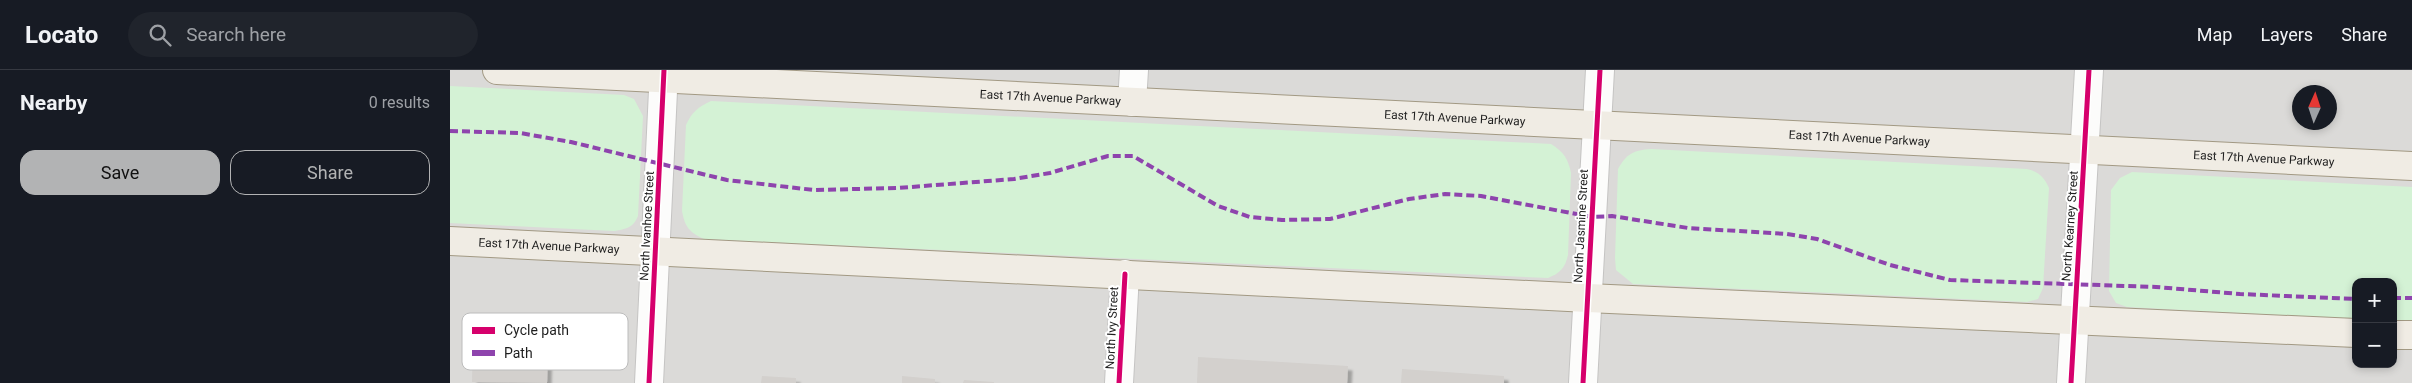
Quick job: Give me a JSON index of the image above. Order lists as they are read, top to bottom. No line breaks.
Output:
{"streets":{"main road":["East 17th Avenue Parkway"],"street":["North Ivanhoe Street","North Jasmine Street","North Kearney Street","North Ivy Street"]},"crossings":[["East 17th Avenue Parkway","North Ivanhoe Street"],["East 17th Avenue Parkway","North Jasmine Street"],["East 17th Avenue Parkway","North Kearney Street"],["East 17th Avenue Parkway","North Ivy Street"]],"legend":["Cycle path","Path"],"north":"top","page":{"header":"Locato","search":"Search here","nav":["Map","Layers","Share"],"heading":["Nearby","0 results"],"buttons":["Save","Share"],"map_buttons":["+","−"]}}
